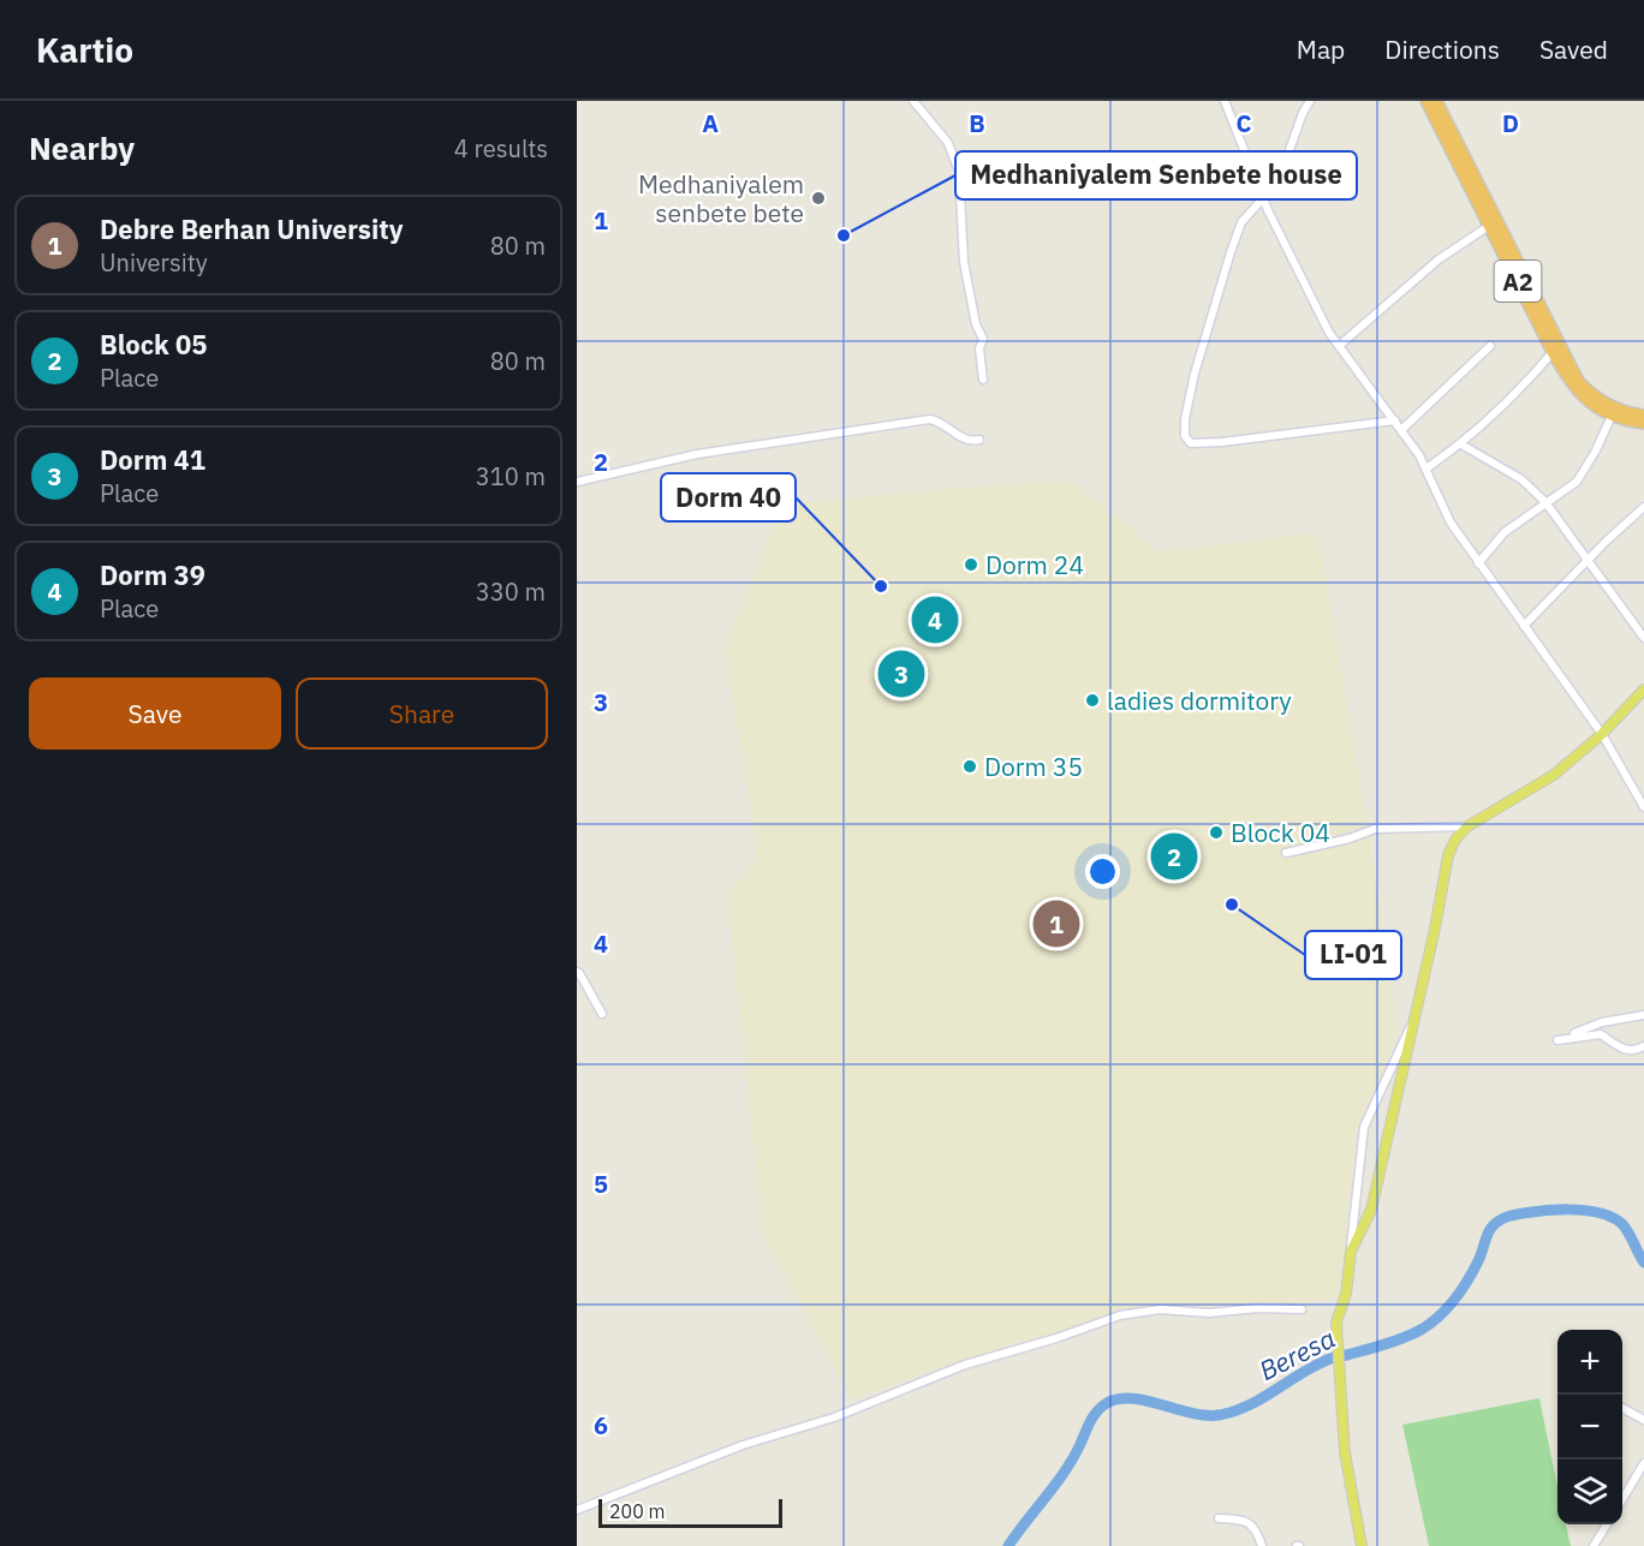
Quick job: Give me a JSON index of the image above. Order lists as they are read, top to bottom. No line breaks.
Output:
{"streets":{"highway":["A2"]},"water":["Beresa"],"places":["Medhaniyalem senbete bete","Medhaniyalem Senbete house","Dorm 24","Dorm 40","ladies dormitory","Dorm 35","Block 04","LI-01"],"scale_bar":"200 m","page":{"header":"Kartio","nav":["Map","Directions","Saved"],"heading":["Nearby","4 results"],"list":[{"mark":"1","name":"Debre Berhan University","note":"University","value":"80 m"},{"mark":"2","name":"Block 05","note":"Place","value":"80 m"},{"mark":"3","name":"Dorm 41","note":"Place","value":"310 m"},{"mark":"4","name":"Dorm 39","note":"Place","value":"330 m"}],"pins":["4","3","2","1"],"buttons":["Save","Share"],"map_buttons":["+","−"],"scale":"200 m"},"grid":{"columns":["A","B","C","D"],"rows":["1","2","3","4","5","6"]}}
